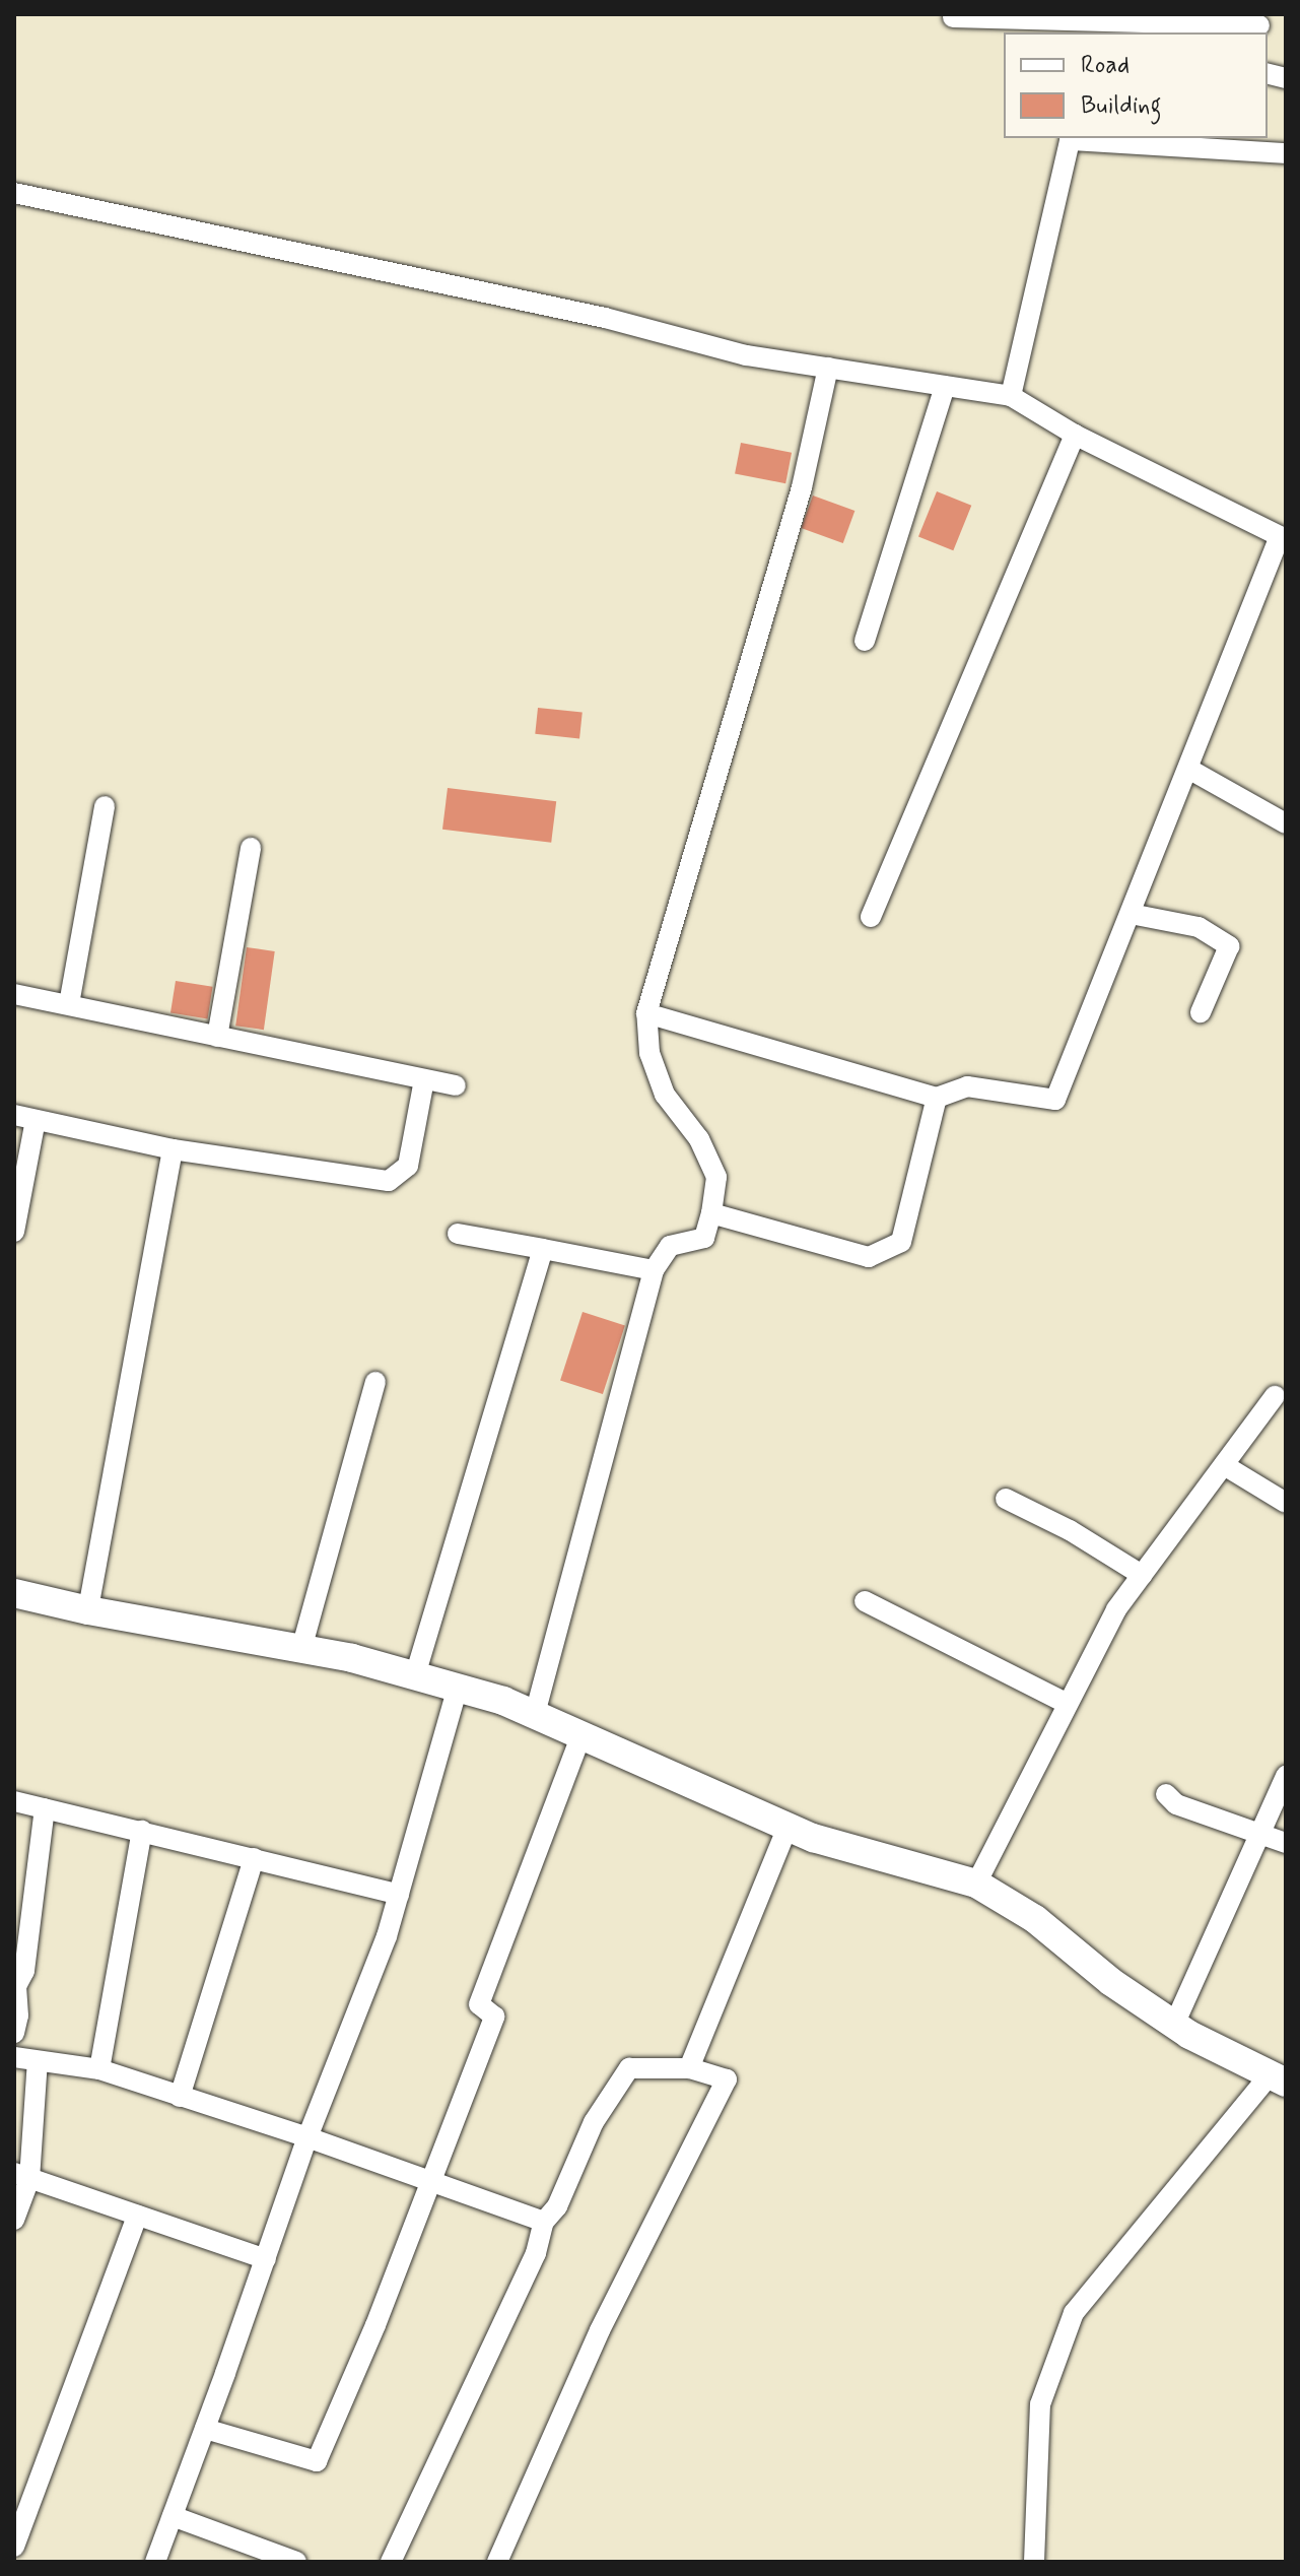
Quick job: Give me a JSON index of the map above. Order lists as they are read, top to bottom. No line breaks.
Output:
{"legend":["Road","Building"]}
